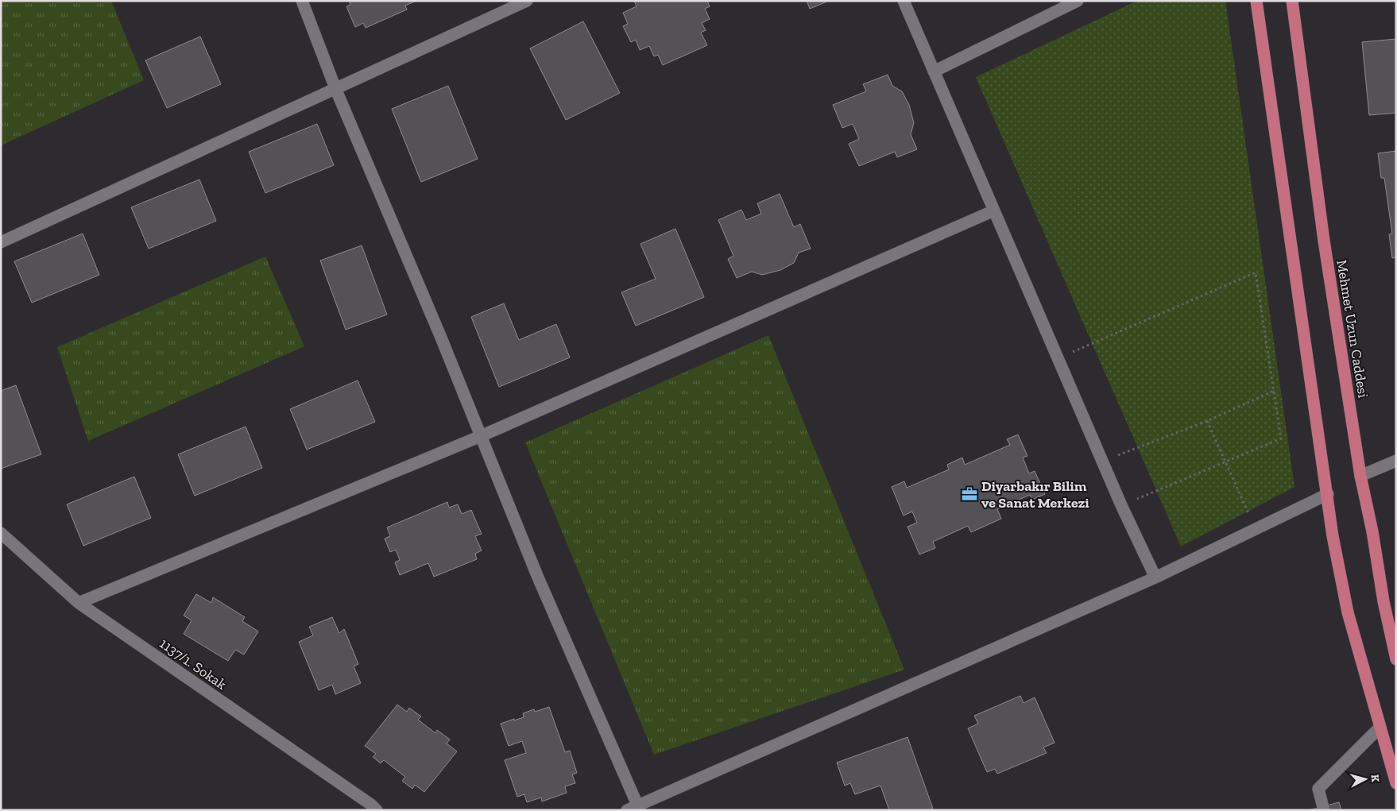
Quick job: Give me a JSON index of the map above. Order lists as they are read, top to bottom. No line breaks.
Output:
{"streets":{"main road":["Mehmet Uzun Caddesi"],"street":["1137/1. Sokak"]},"places":{"office":["Diyarbakır Bilim ve Sanat Merkezi"]},"north":"right"}
